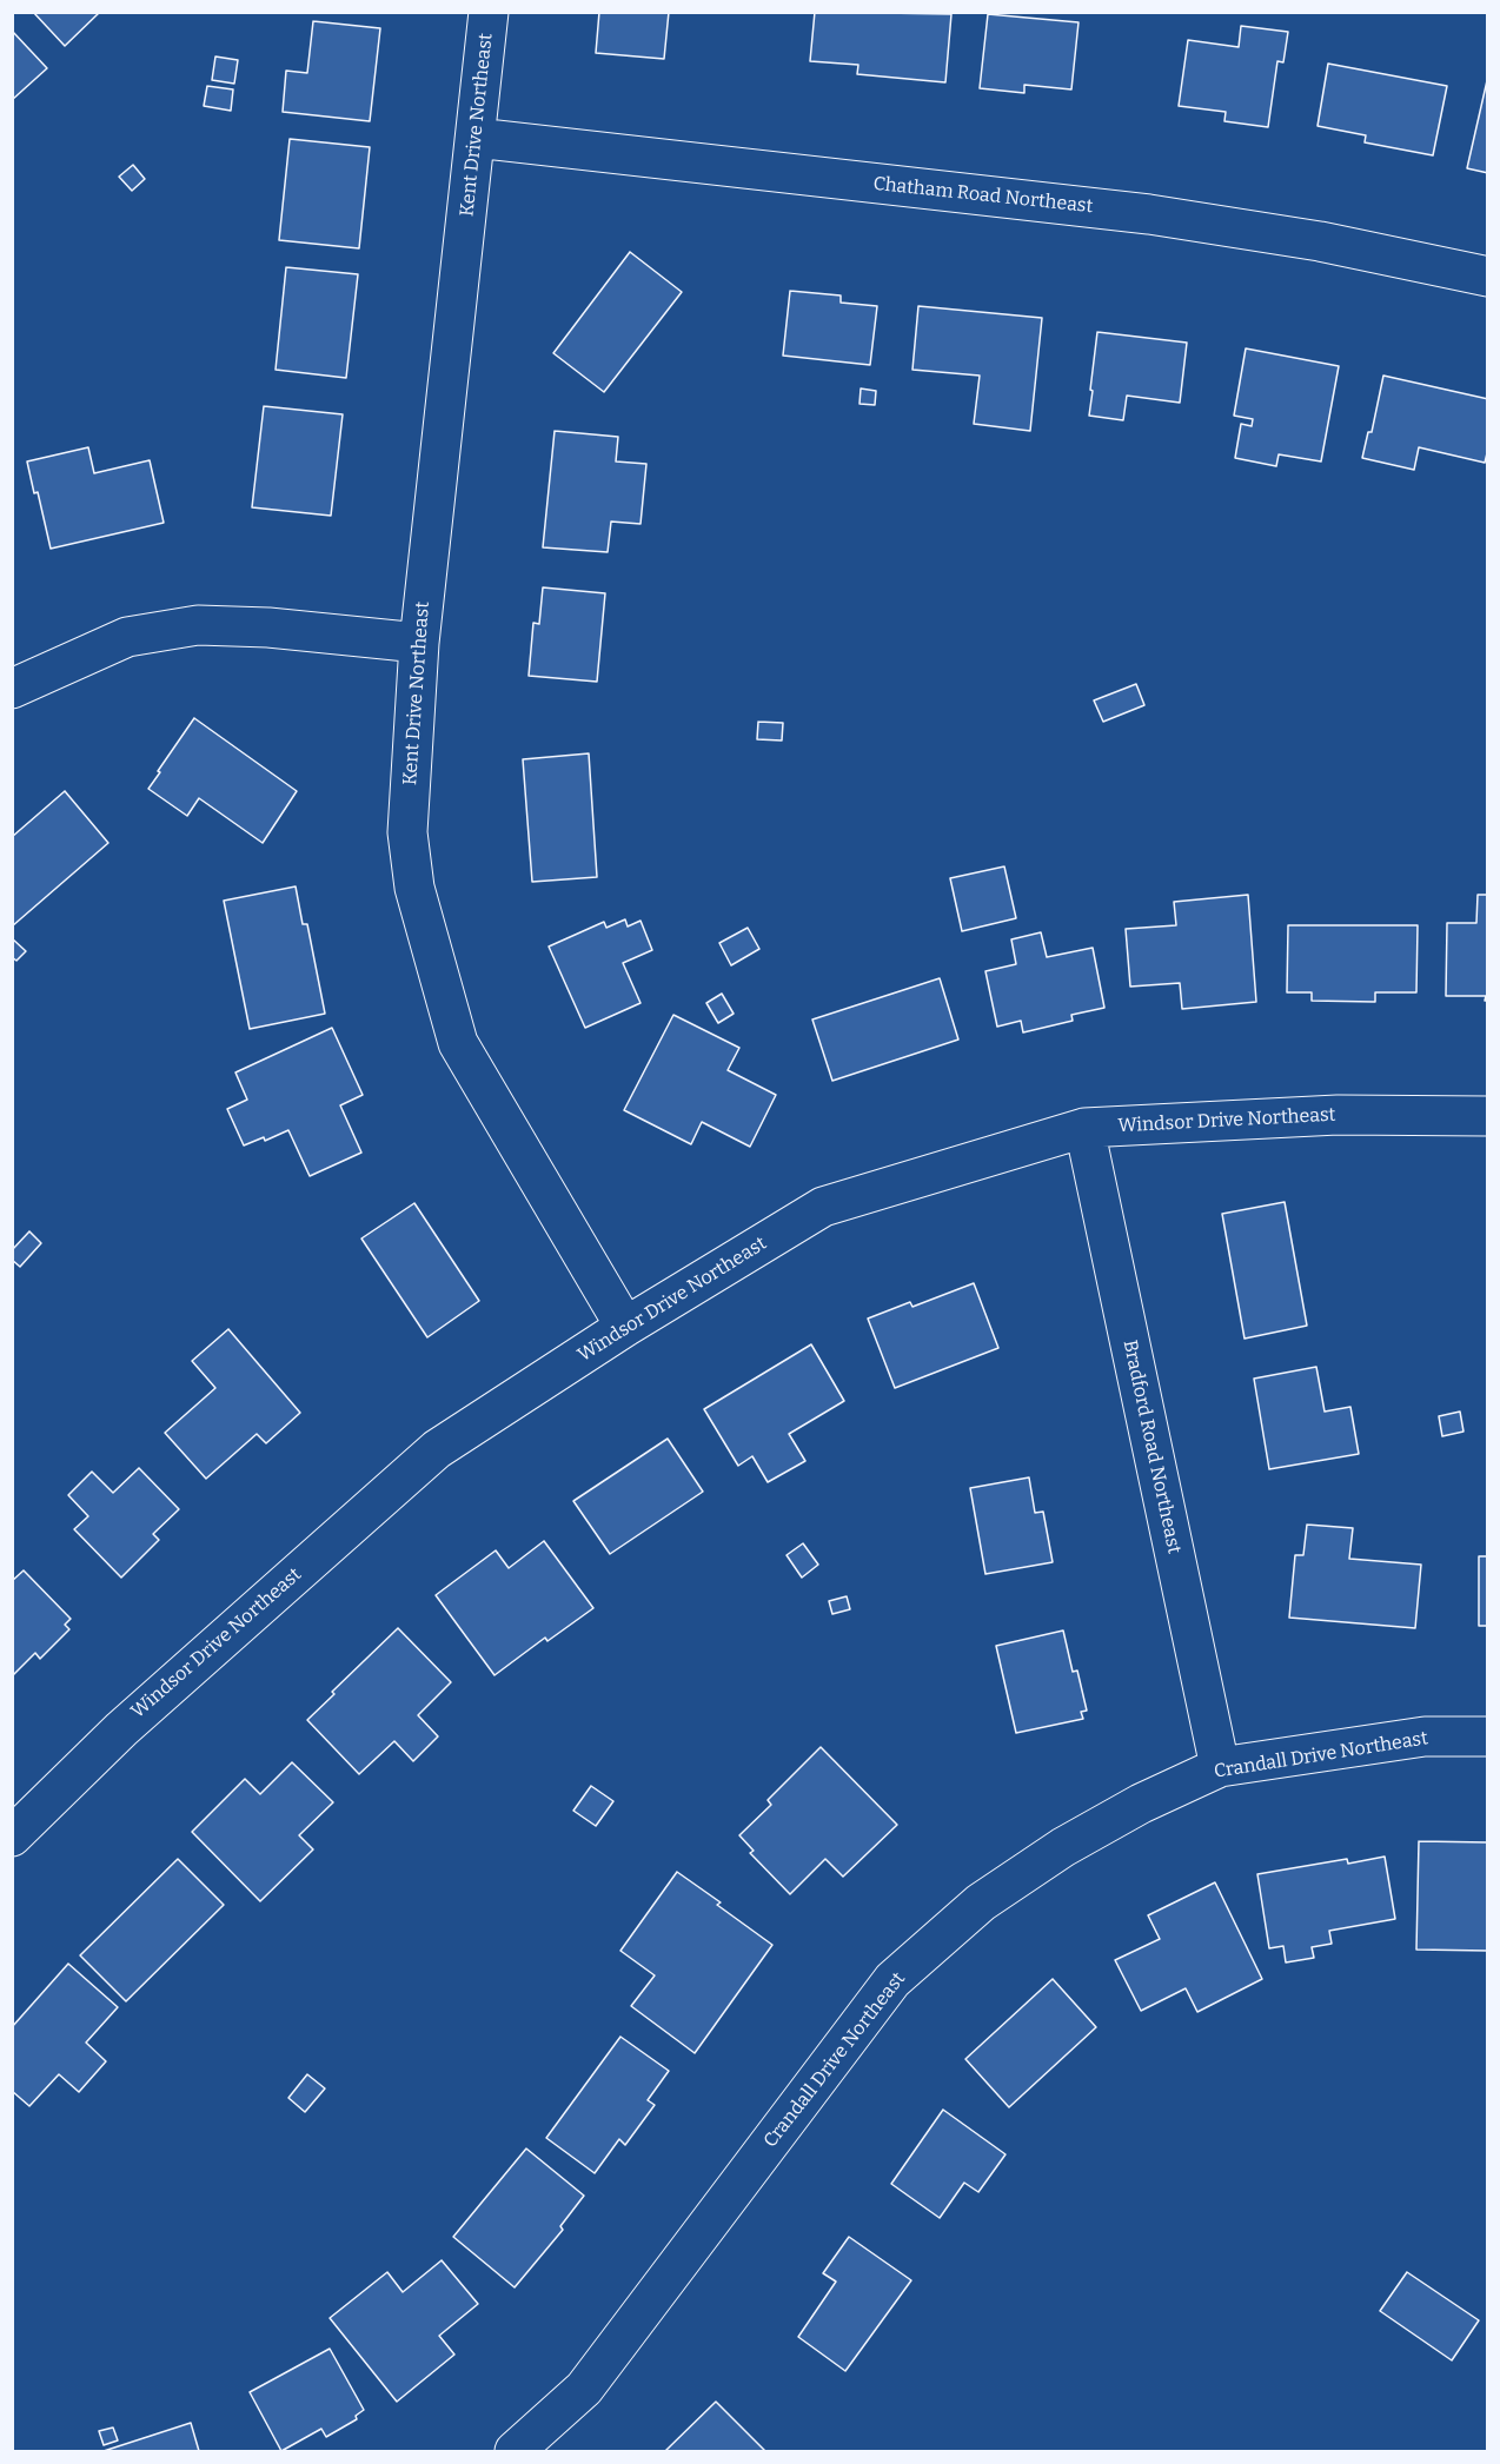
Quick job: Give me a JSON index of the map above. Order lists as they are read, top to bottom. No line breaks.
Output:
{"streets":{"street":["Kent Drive Northeast","Chatham Road Northeast","Windsor Drive Northeast","Bradford Road Northeast","Crandall Drive Northeast"]},"crossings":[["Kent Drive Northeast","Chatham Road Northeast"],["Kent Drive Northeast","Windsor Drive Northeast"],["Windsor Drive Northeast","Bradford Road Northeast"],["Bradford Road Northeast","Crandall Drive Northeast"]]}
